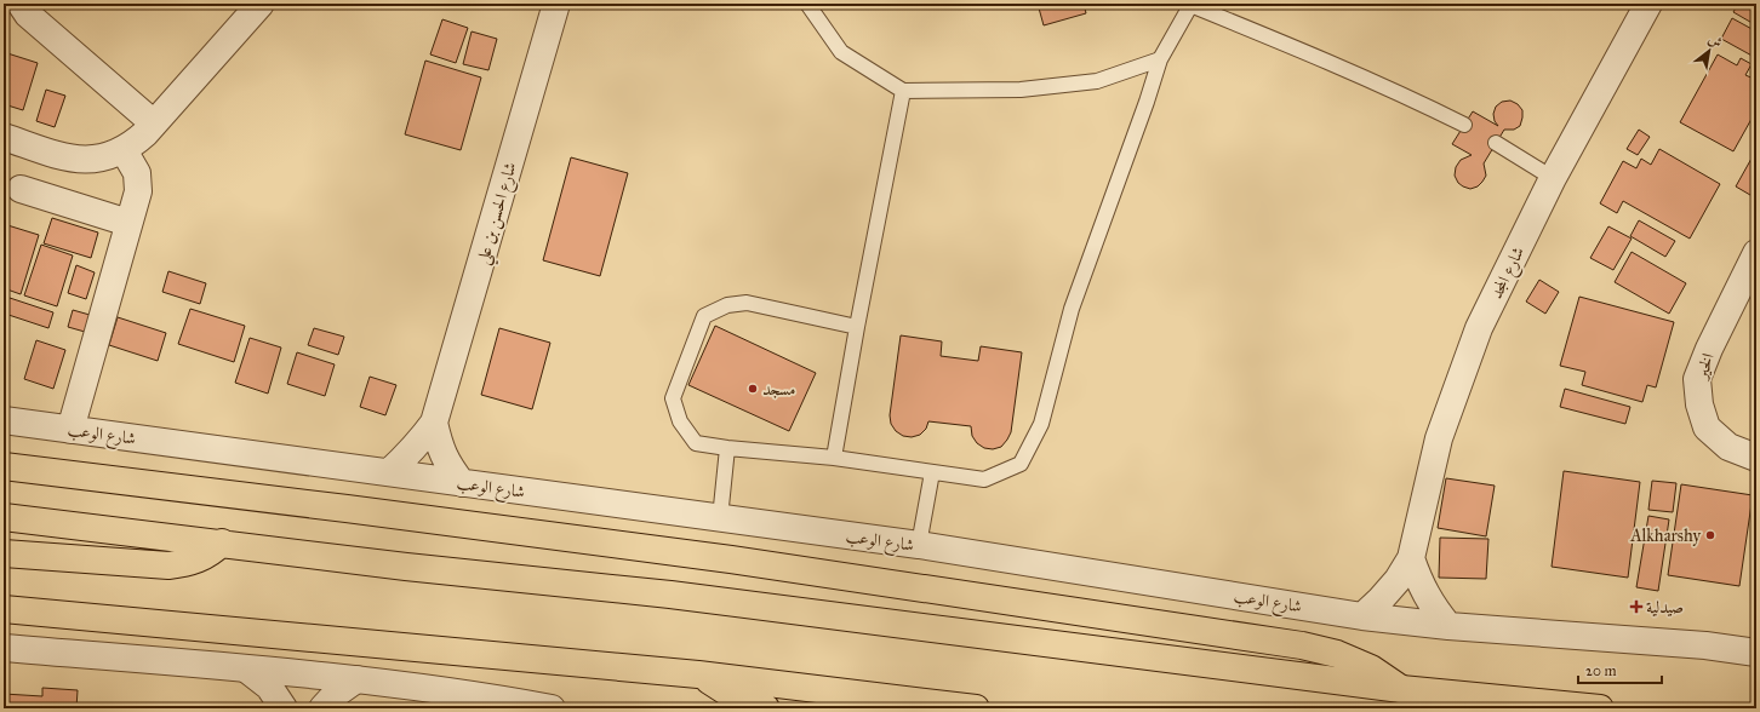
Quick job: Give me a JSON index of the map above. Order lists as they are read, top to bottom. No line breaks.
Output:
{"streets":{"street":["شارع الحسن بن علي","شارع المجد","الخير","شارع الوعب"]},"crossings":[["شارع الحسن بن علي","شارع الوعب"],["شارع المجد","شارع الوعب"]],"places":{"other":["مسجد","Alkharshy"],"health":["صيدلية"]},"scale_bar":"20 m","north":"top right"}
